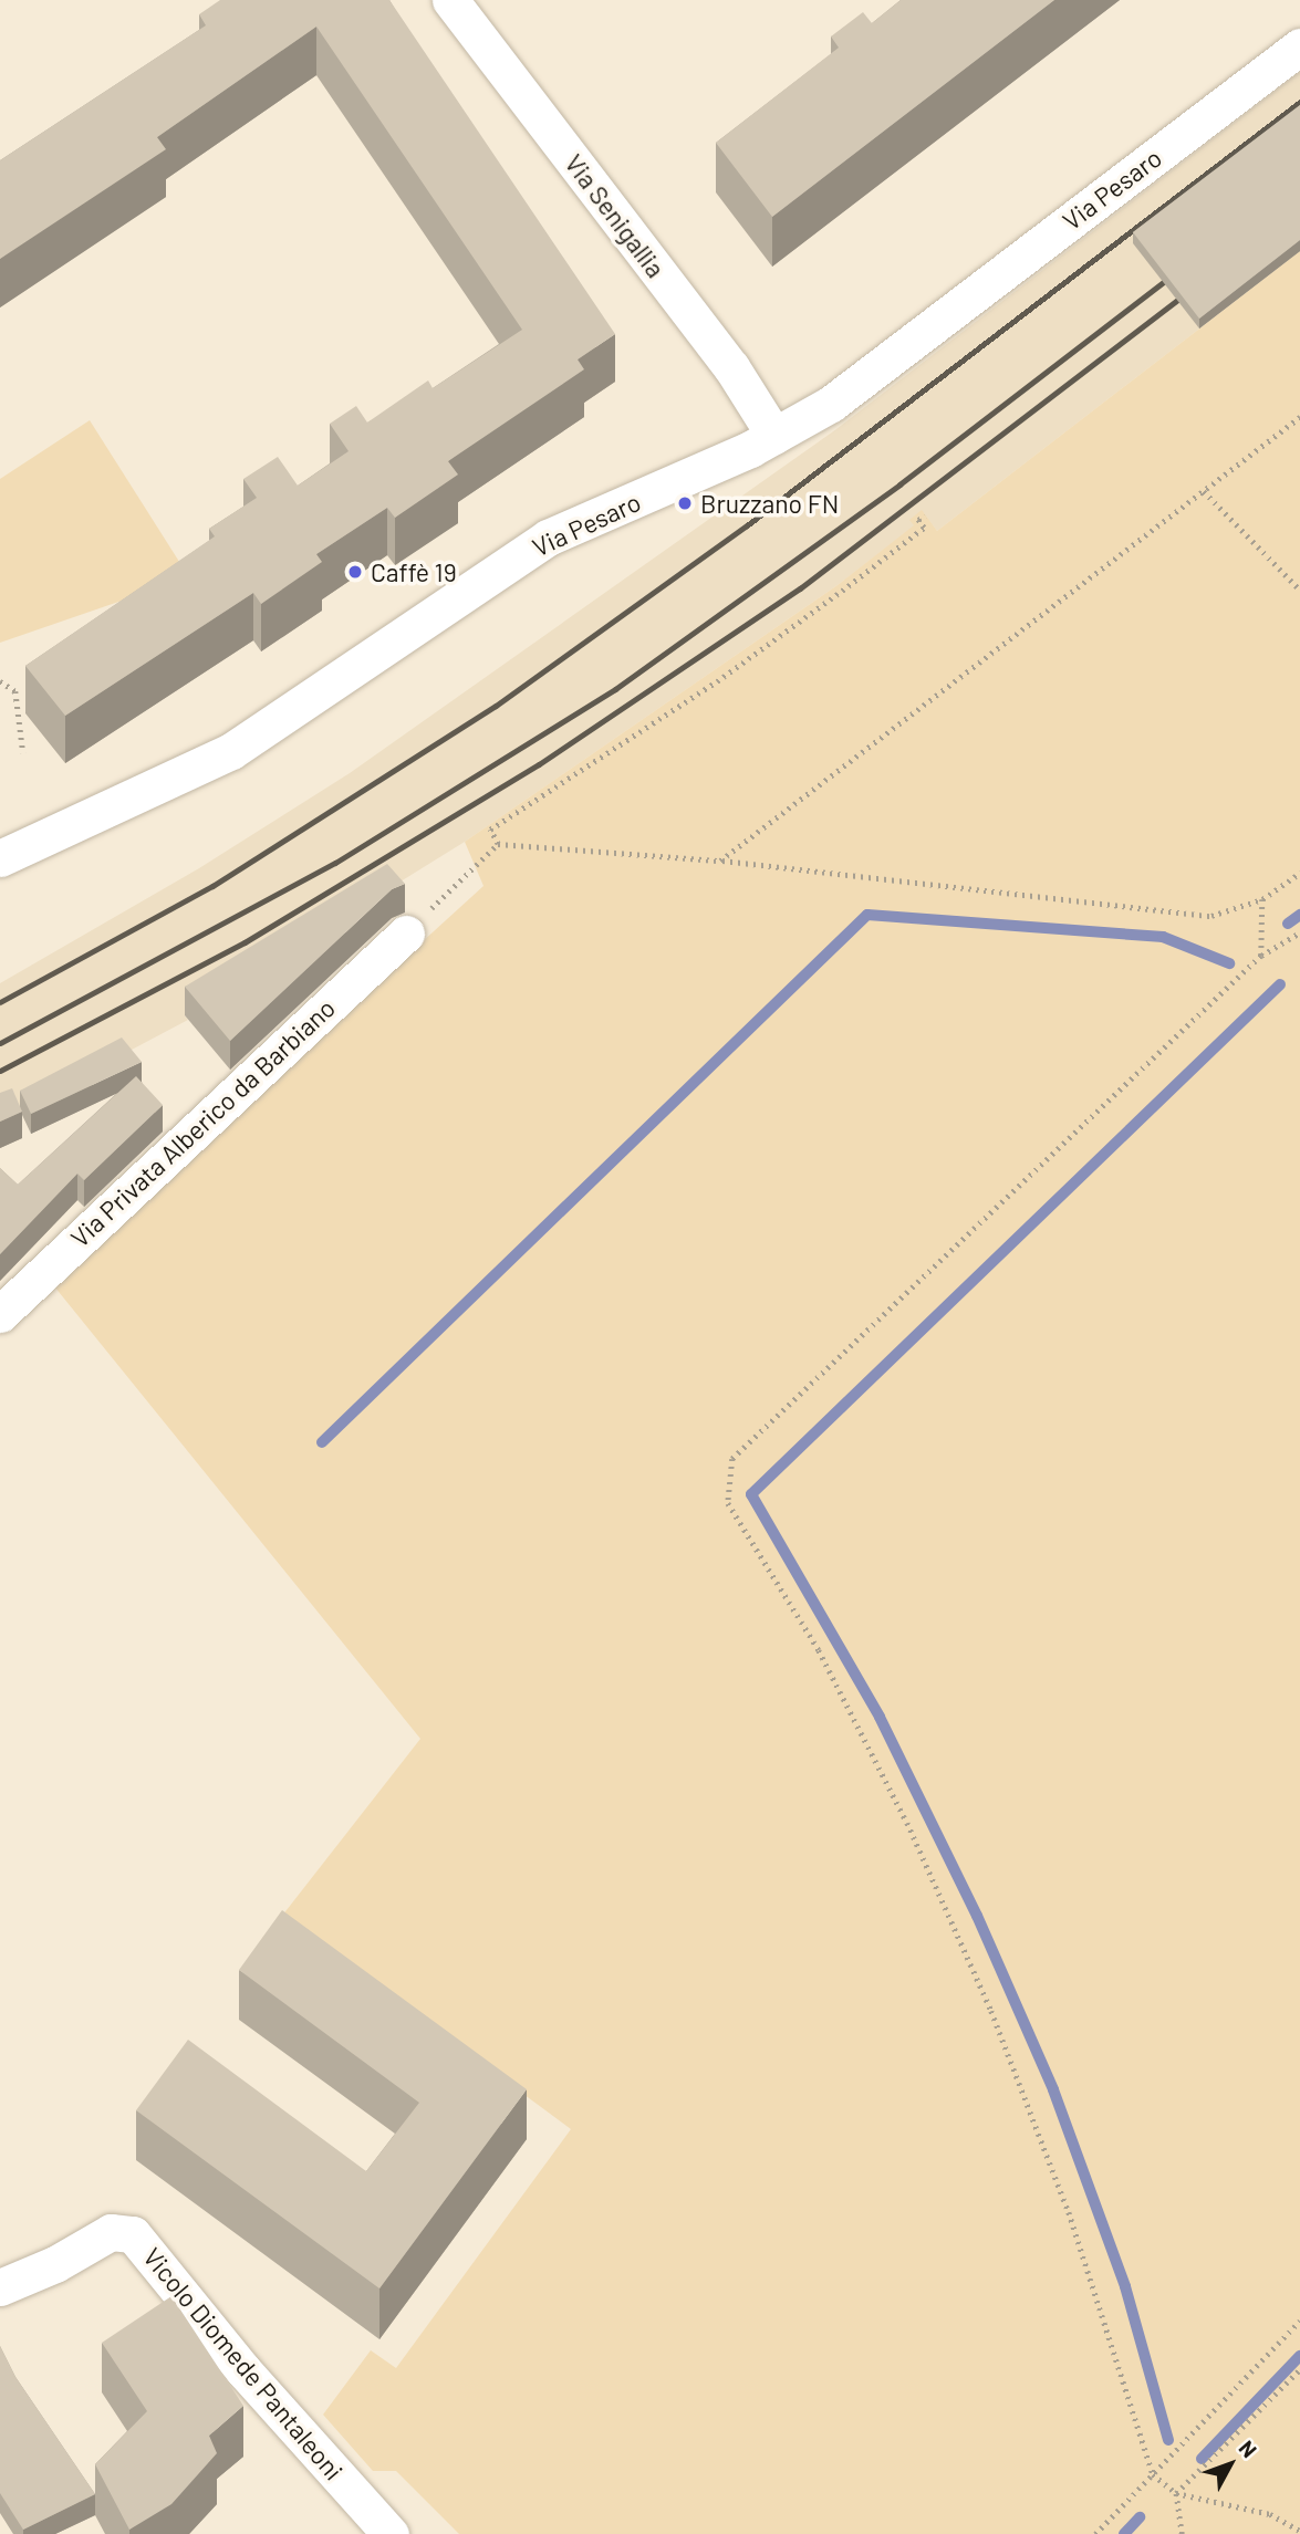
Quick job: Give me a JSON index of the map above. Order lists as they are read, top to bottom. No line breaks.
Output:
{"streets":{"street":["Via Pesaro","Via Senigallia","Via Privata Alberico da Barbiano","Vicolo Diomede Pantaleoni"]},"crossings":[["Via Pesaro","Via Senigallia"]],"places":["Bruzzano FN","Caffè 19"],"north":"top right"}
